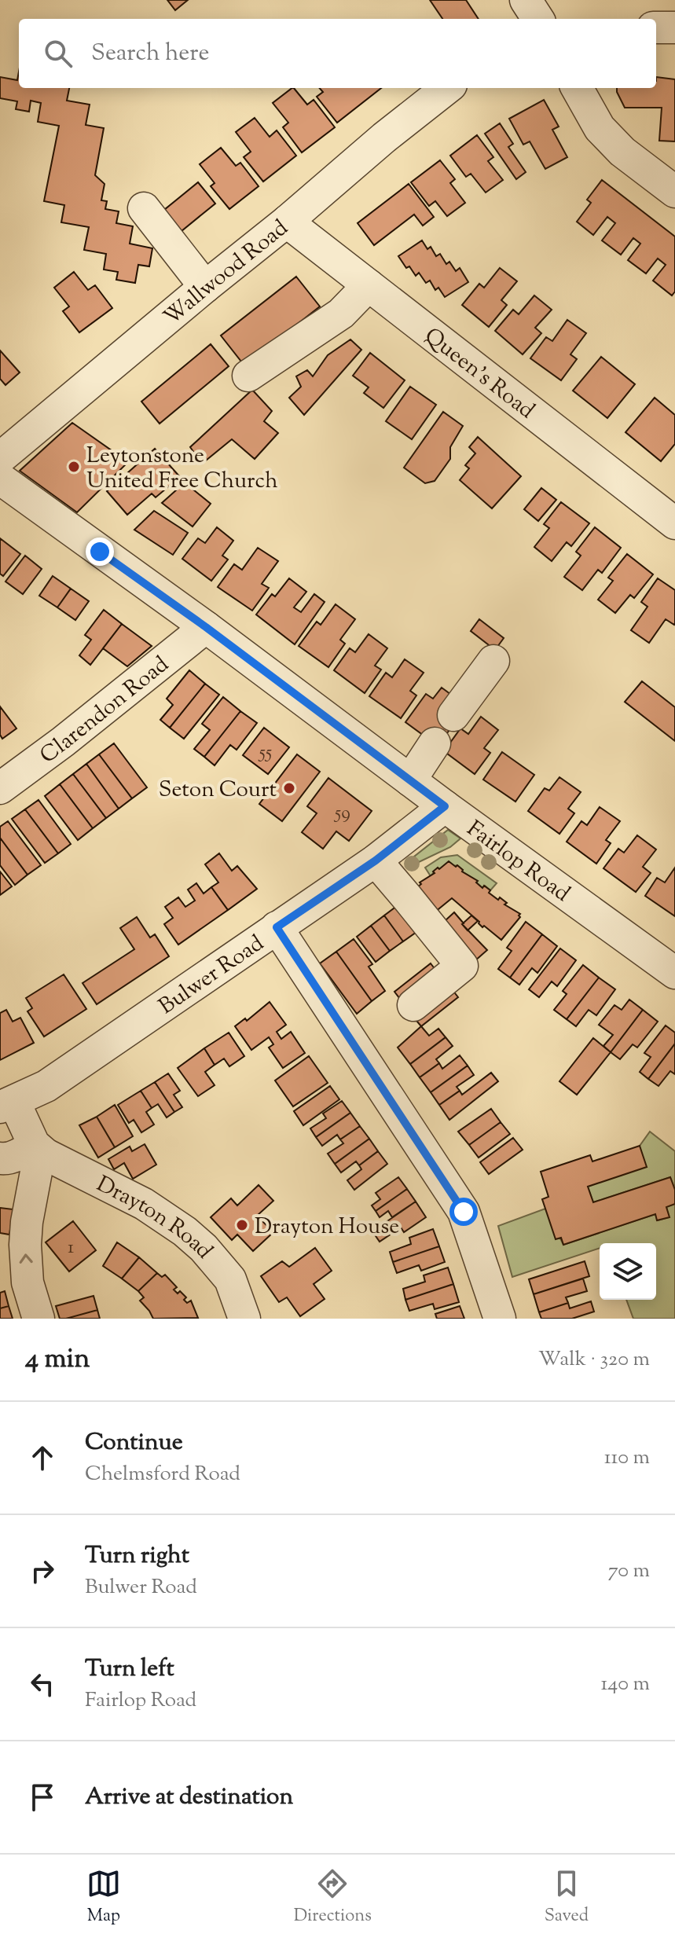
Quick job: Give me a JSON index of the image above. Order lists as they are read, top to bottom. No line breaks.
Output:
{"streets":{"street":["Wallwood Road","Queen's Road","Clarendon Road","Fairlop Road","Bulwer Road","Drayton Road"]},"crossings":[["Wallwood Road","Queen's Road"],["Clarendon Road","Fairlop Road"],["Fairlop Road","Bulwer Road"]],"places":["Leytonstone United Free Church","Seton Court","Drayton House"],"house_numbers":["55","59","1"],"page":{"search":"Search here","heading":["4 min","Walk · 320 m"],"list":[["Continue","Chelmsford Road","110 m"],["Turn right","Bulwer Road","70 m"],["Turn left","Fairlop Road","140 m"],"Arrive at destination"],"nav":["Map","Directions","Saved"]}}
